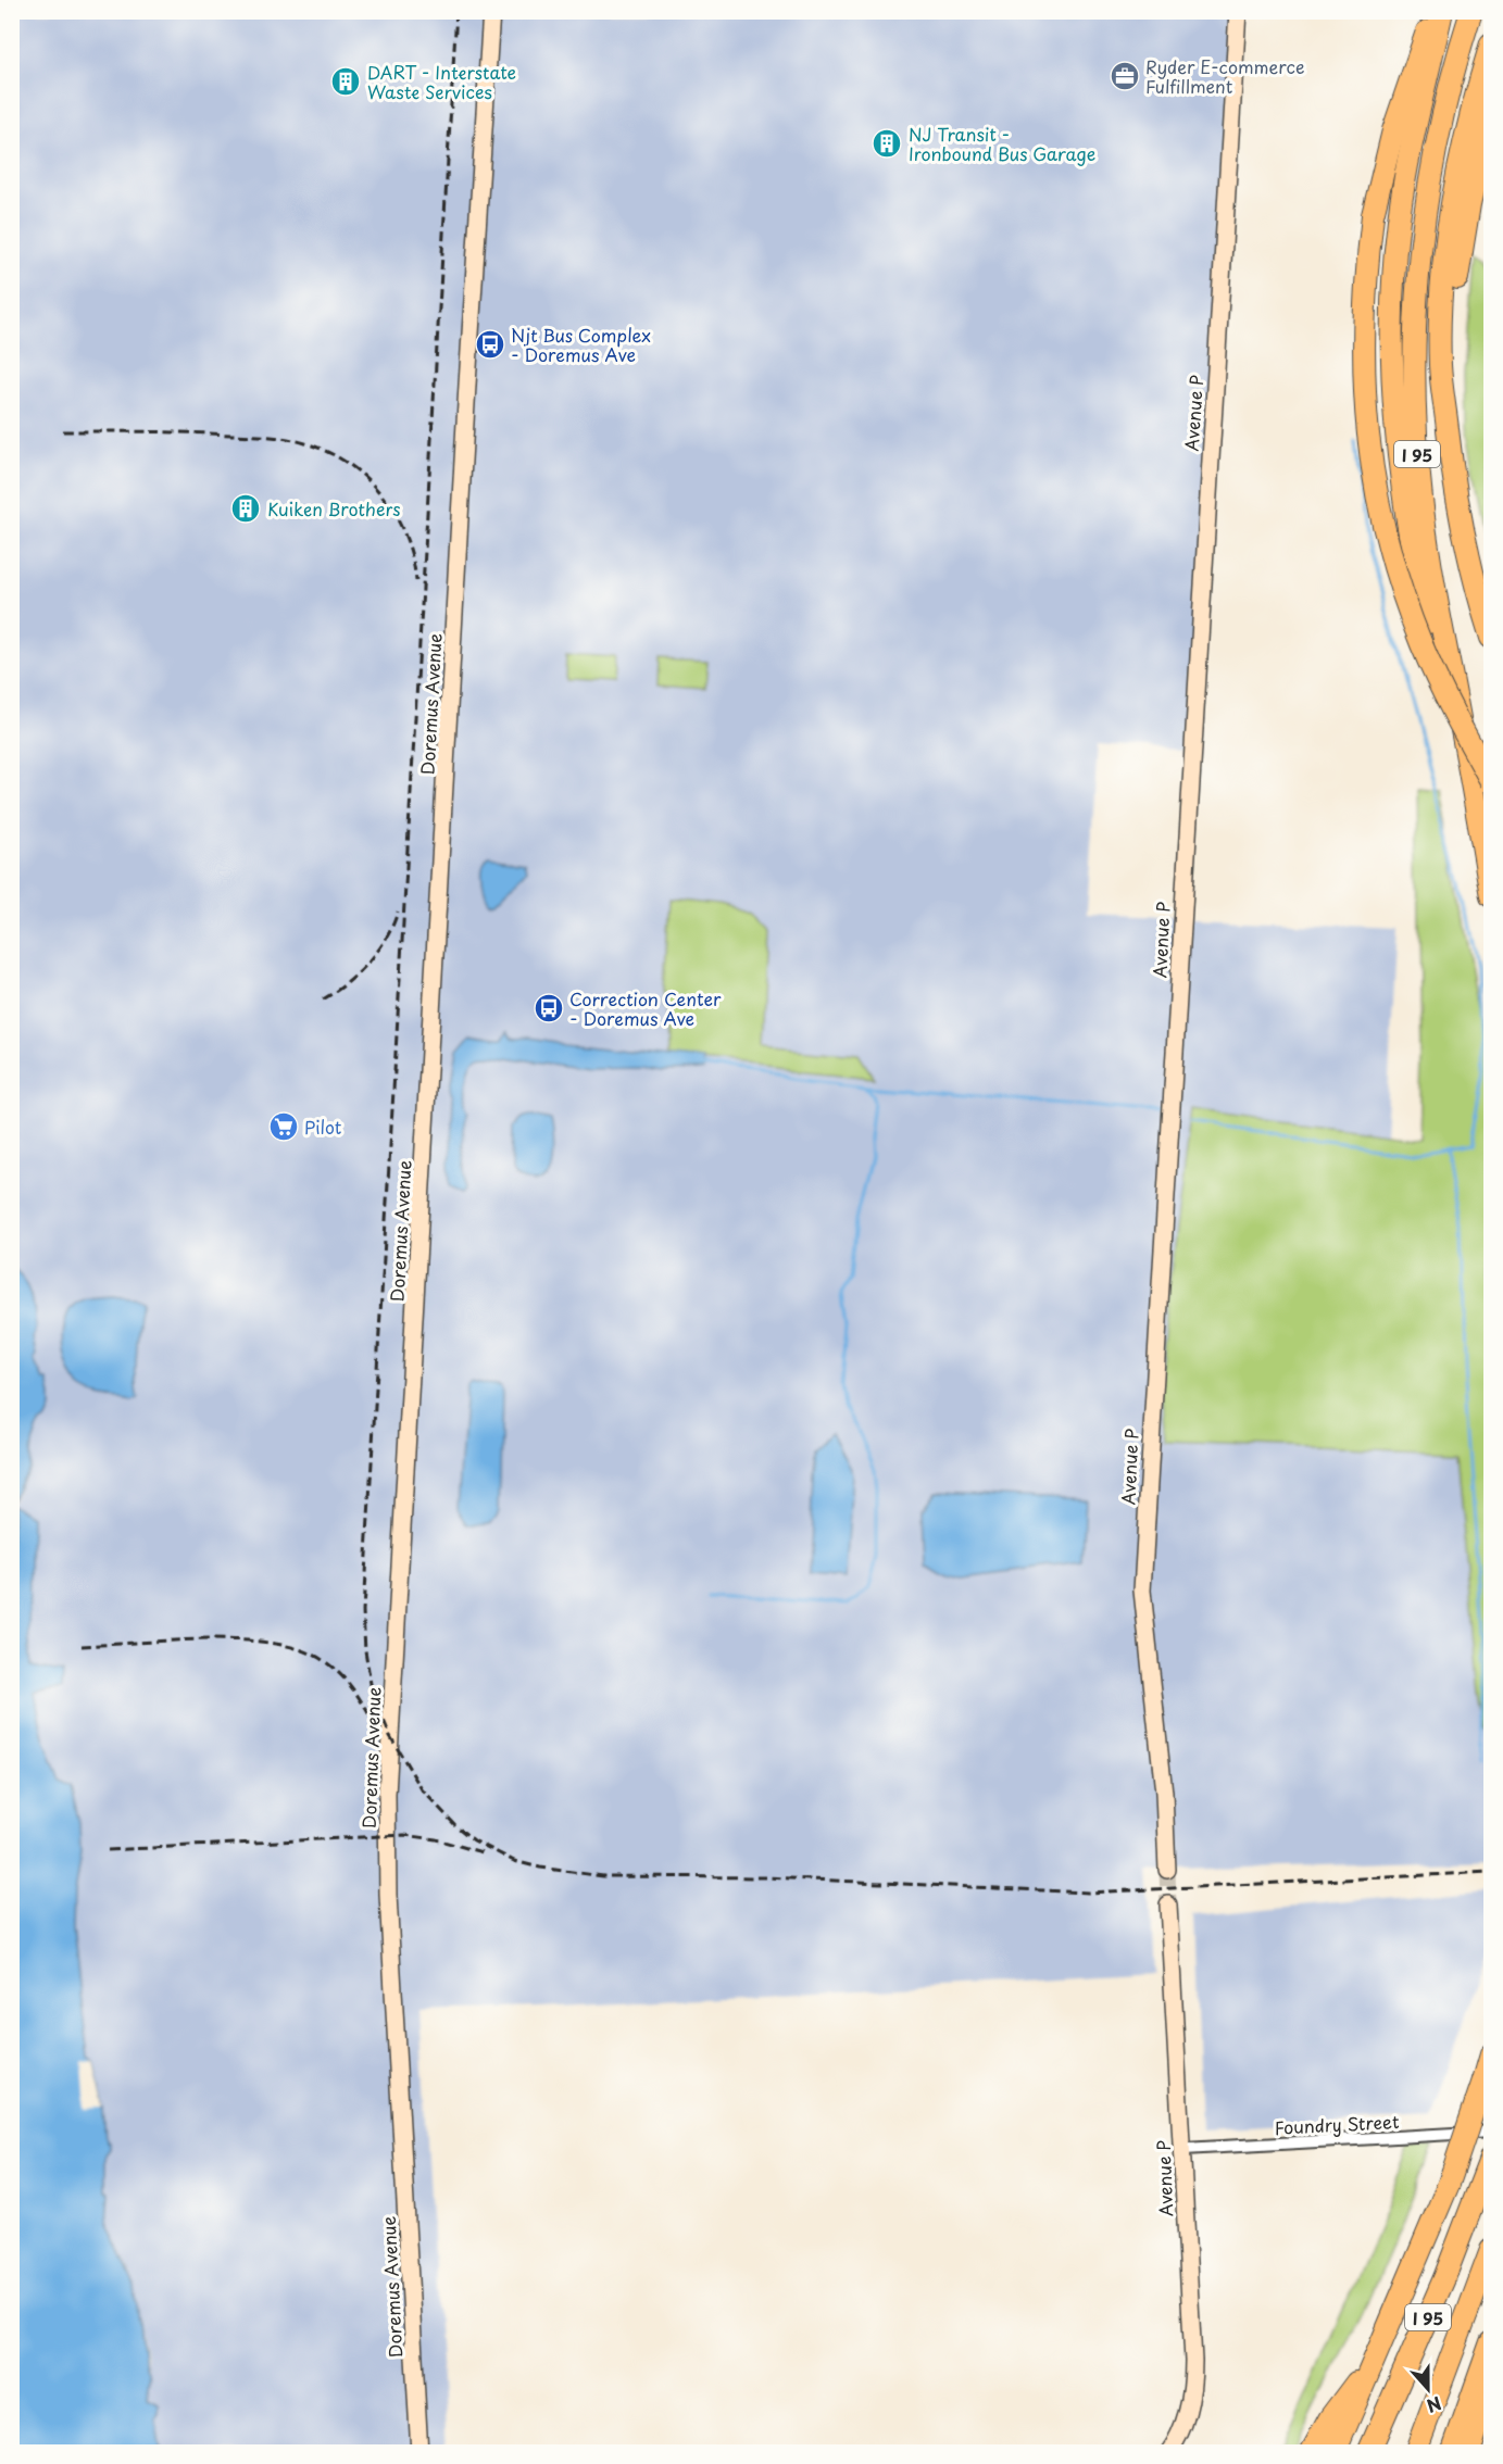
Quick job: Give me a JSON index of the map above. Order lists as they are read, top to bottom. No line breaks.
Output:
{"streets":{"highway":["I 95"],"main road":["Avenue P","Doremus Avenue"],"street":["Foundry Street"]},"crossings":[["Avenue P","Foundry Street"]],"places":{"office":["Ryder E-commerce Fulfillment"],"building":["DART - Interstate Waste Services","NJ Transit - Ironbound Bus Garage","Kuiken Brothers"],"bus stop":["Njt Bus Complex - Doremus Ave","Correction Center - Doremus Ave"],"supermarket":["Pilot"]},"north":"bottom"}
